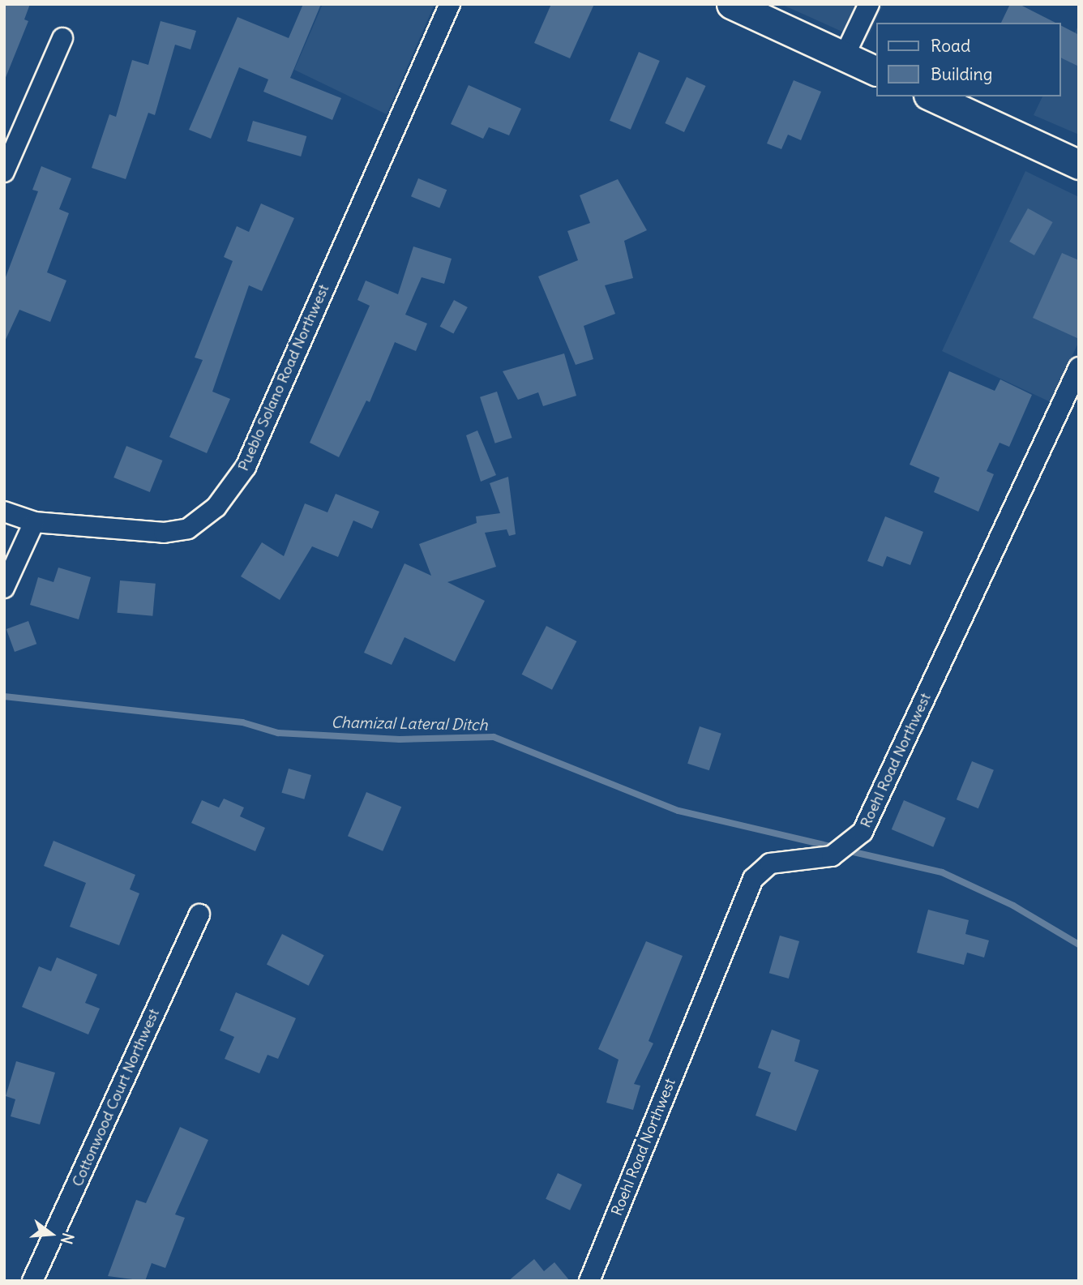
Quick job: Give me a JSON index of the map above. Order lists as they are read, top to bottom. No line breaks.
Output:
{"streets":{"street":["Pueblo Solano Road Northwest","Roehl Road Northwest","Cottonwood Court Northwest"]},"water":["Chamizal Lateral Ditch"],"legend":["Road","Building"],"north":"right"}
